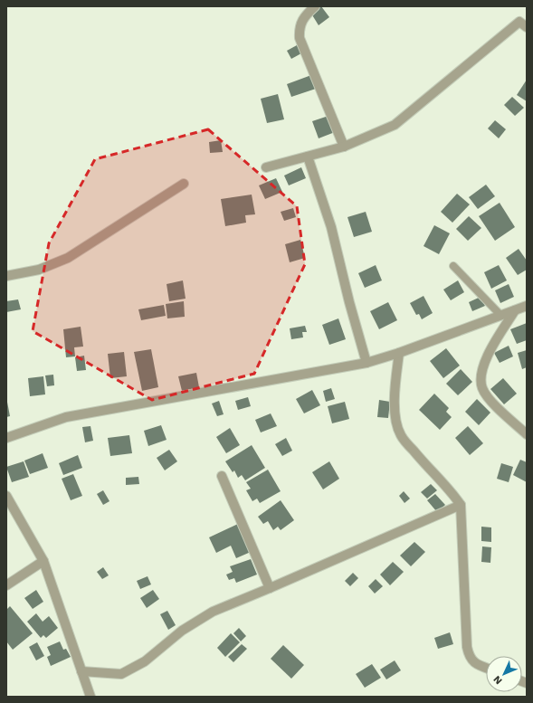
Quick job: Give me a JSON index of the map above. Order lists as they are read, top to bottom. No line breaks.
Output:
{"north":"bottom left"}
